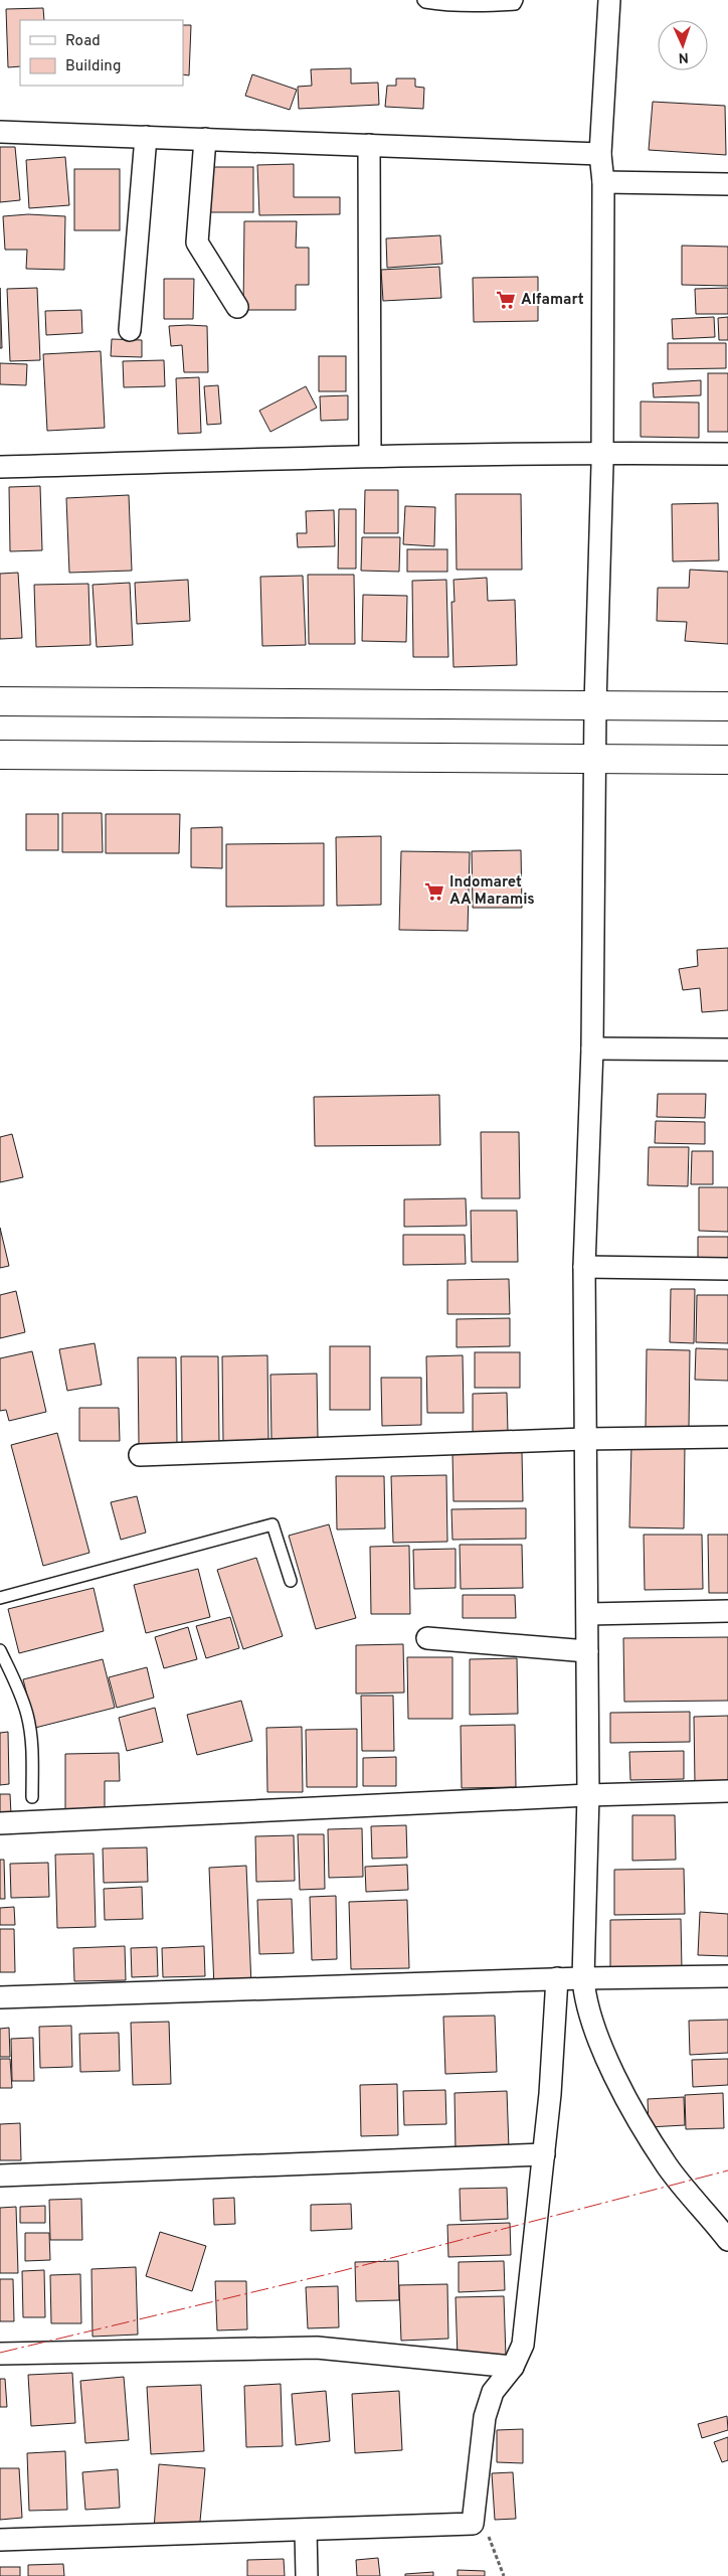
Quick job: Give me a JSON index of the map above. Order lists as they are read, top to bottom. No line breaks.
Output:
{"places":{"supermarket":["Alfamart","Indomaret AA Maramis"]},"legend":["Road","Building"],"north":"bottom"}
